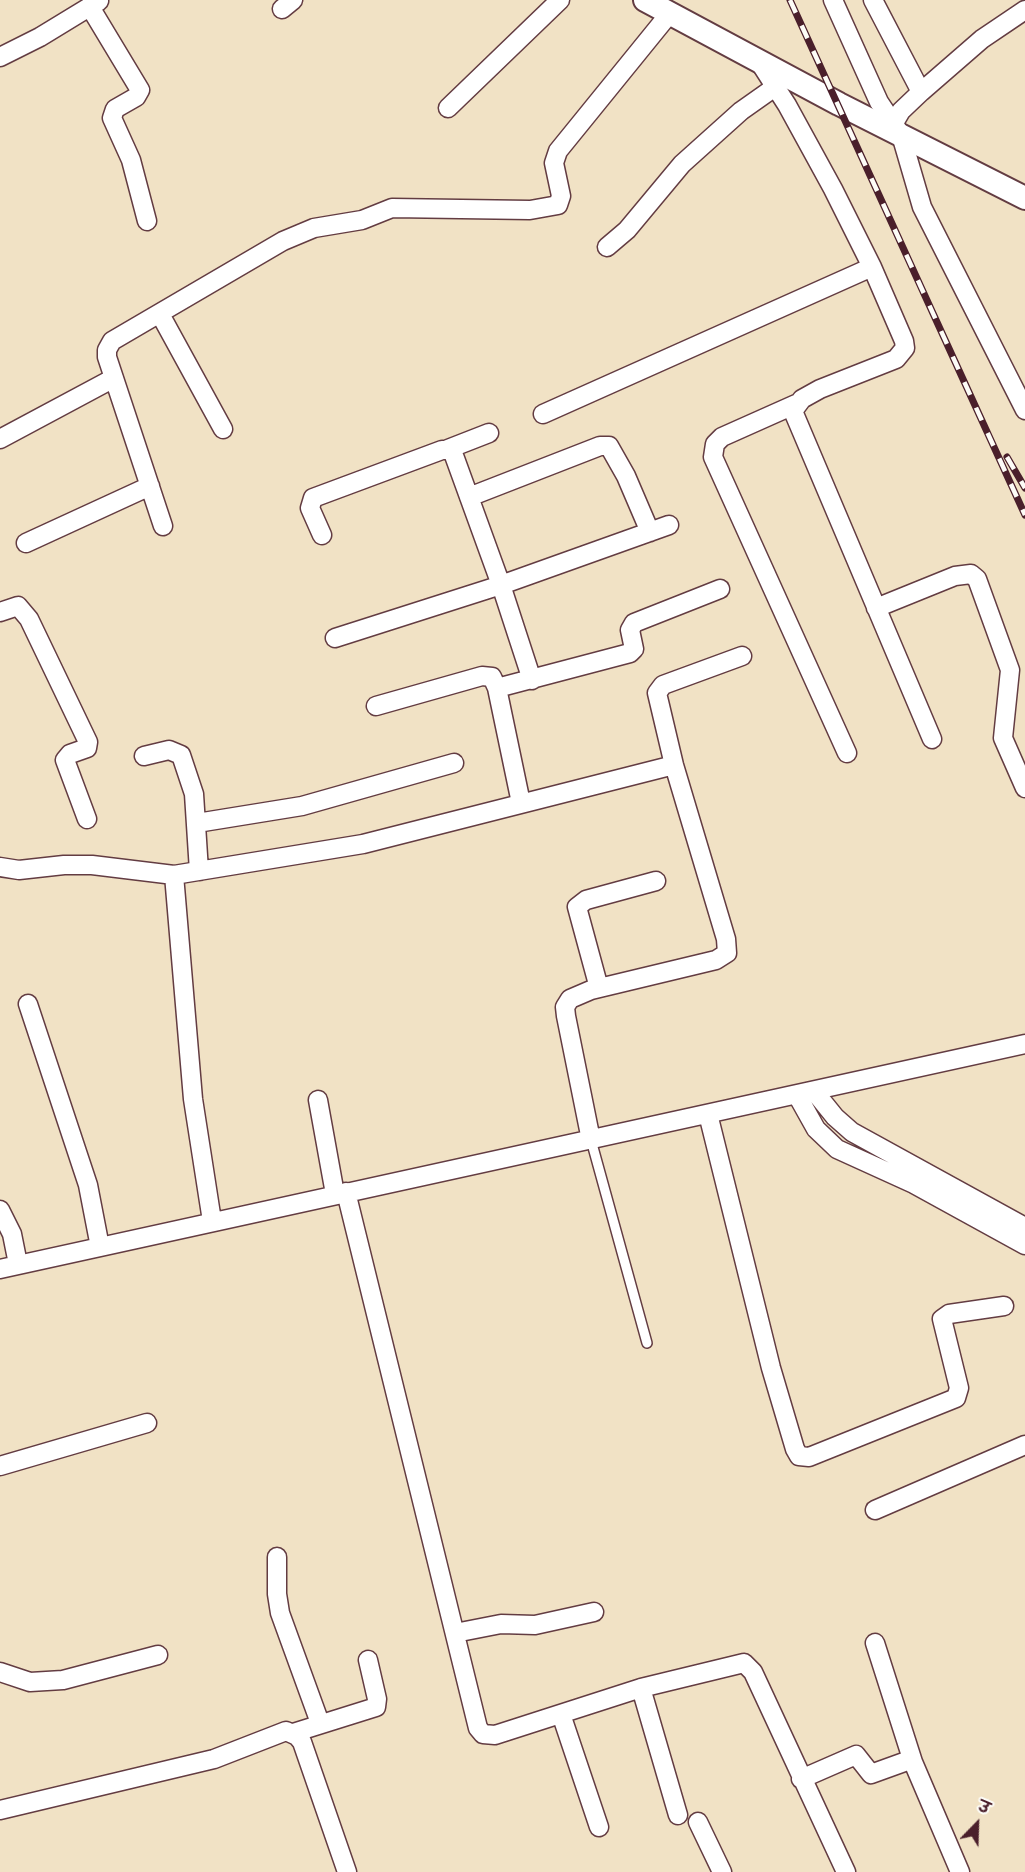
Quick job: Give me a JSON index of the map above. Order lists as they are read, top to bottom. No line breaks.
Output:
{"north":"top right"}
